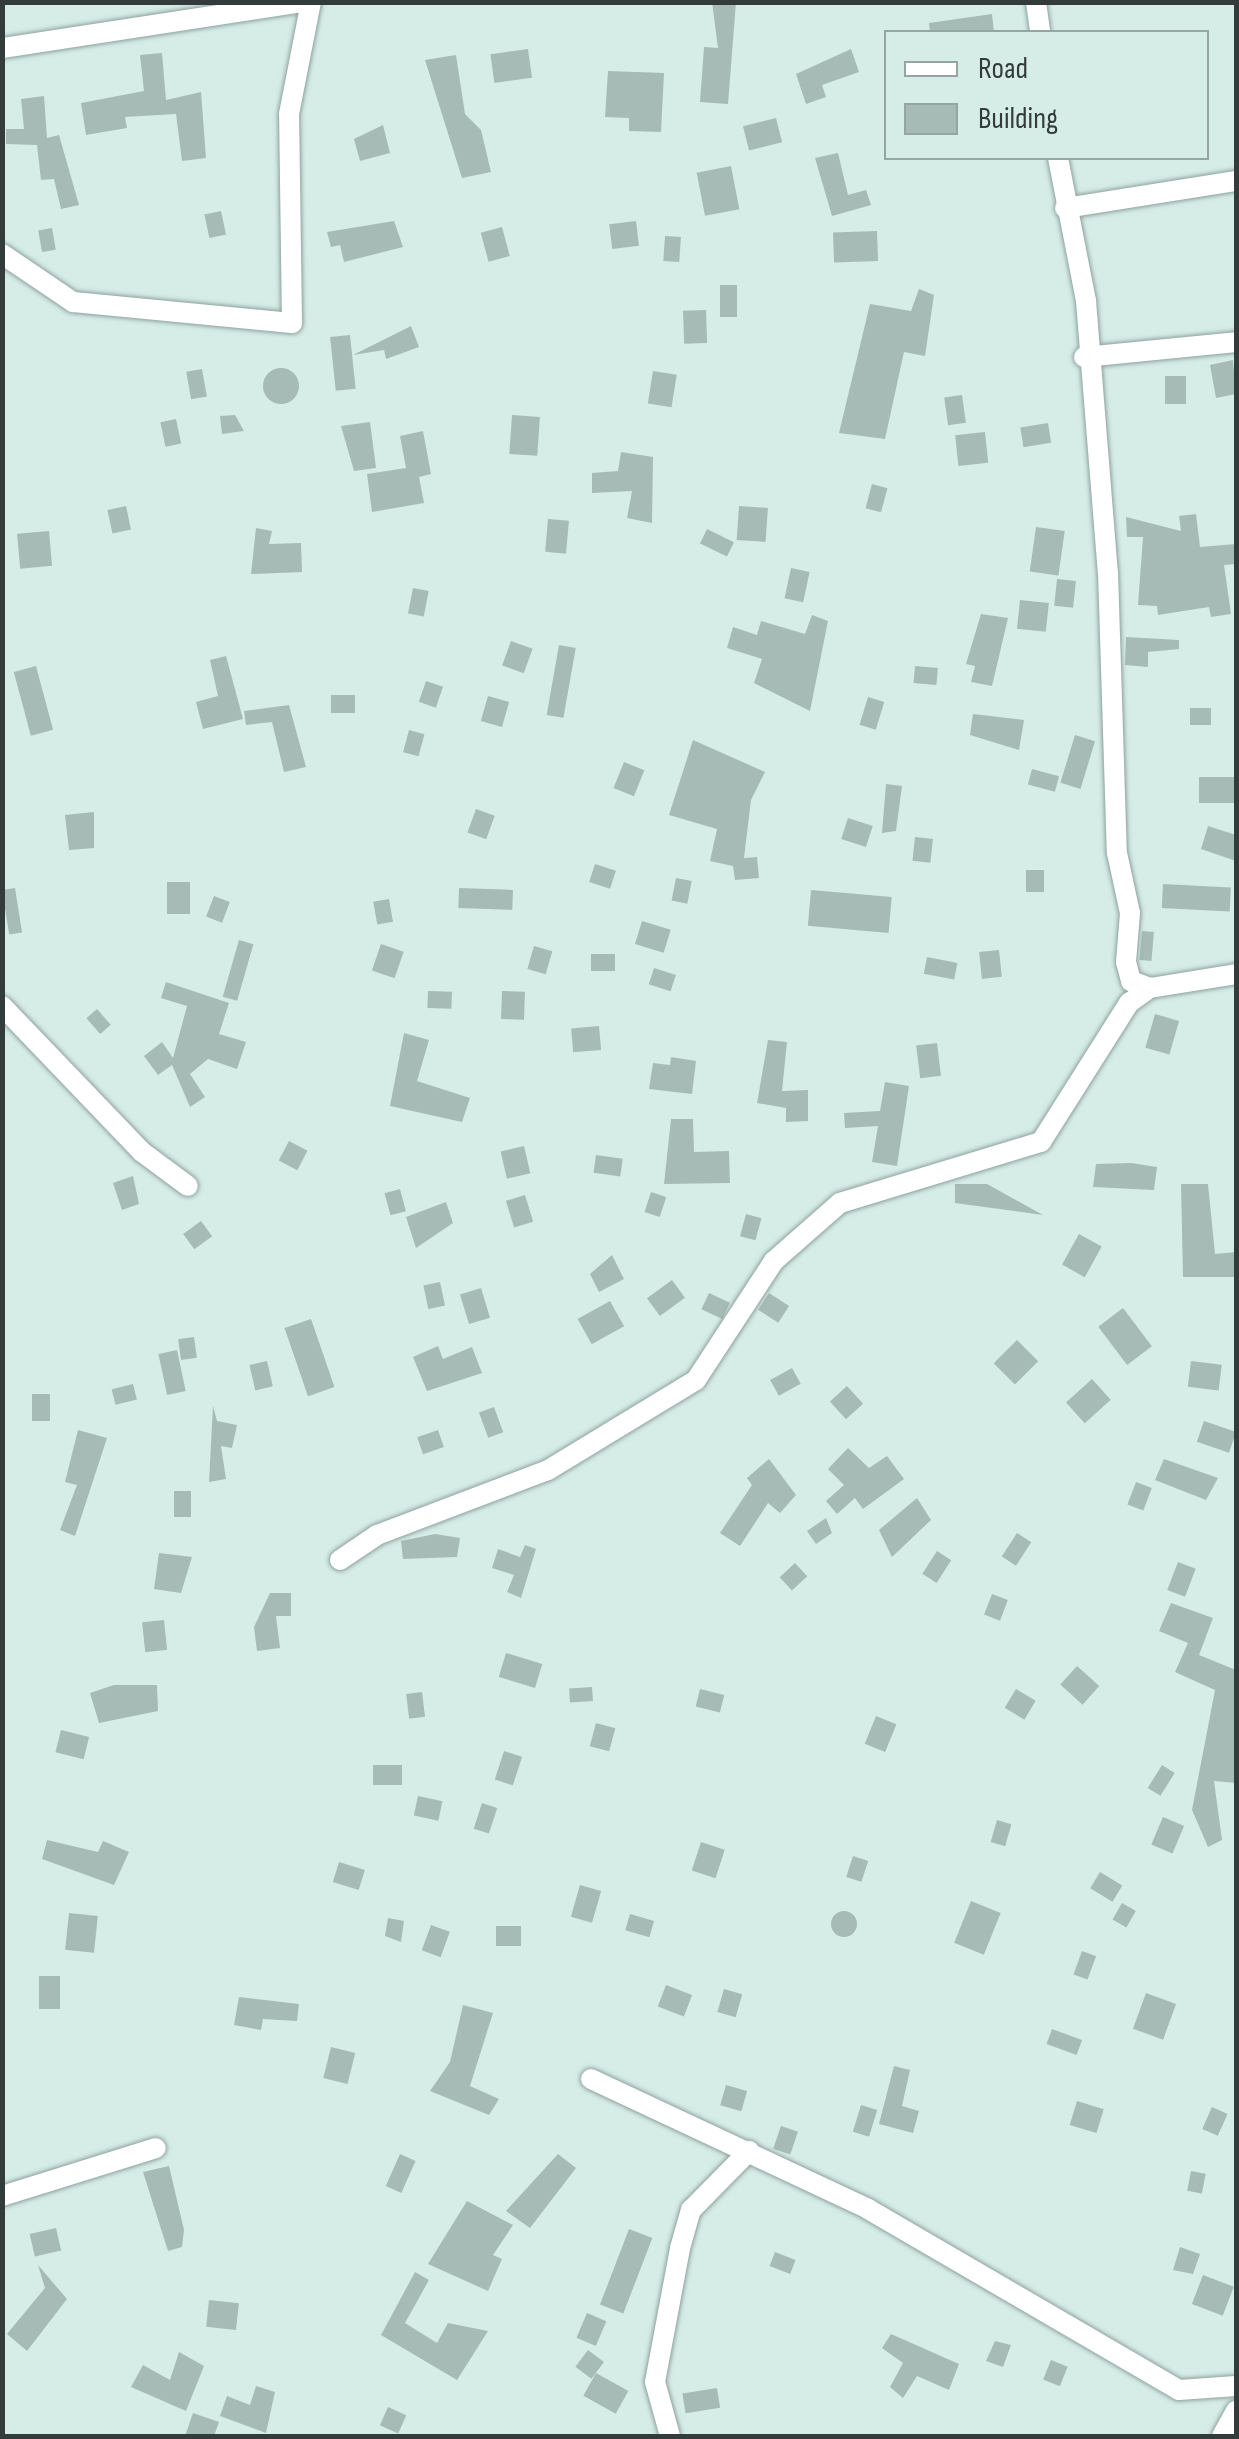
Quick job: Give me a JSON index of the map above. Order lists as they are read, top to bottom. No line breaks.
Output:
{"legend":["Road","Building"]}
